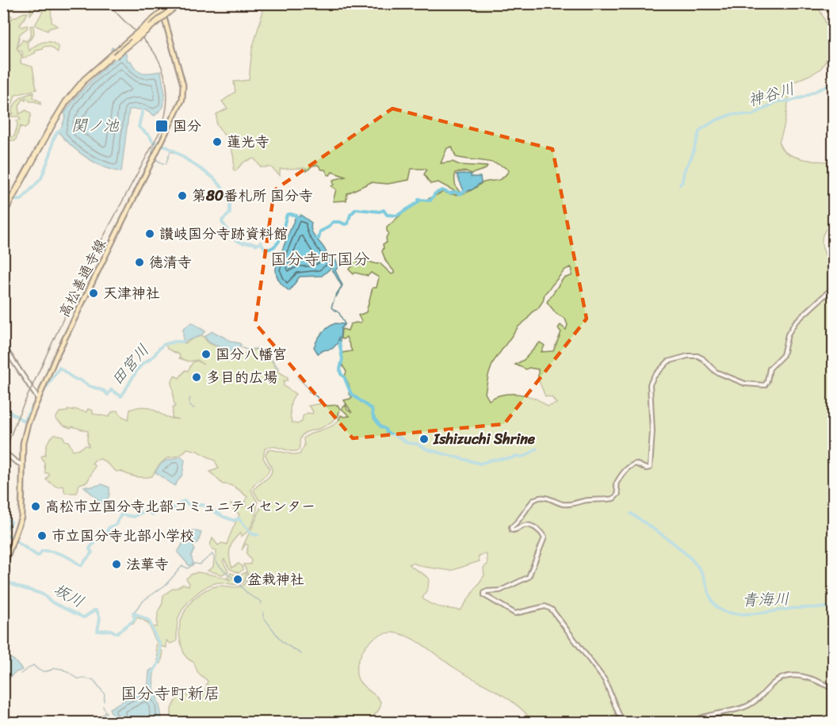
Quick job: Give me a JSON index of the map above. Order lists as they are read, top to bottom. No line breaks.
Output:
{"streets":{"main road":["高松善通寺線"]},"districts":["国分寺町国分","国分寺町新居"],"water":["神谷川","関ノ池","田宮川","坂川","青海川"],"places":{"transit":["国分"],"other":["蓮光寺","第80番札所 国分寺","讃岐国分寺跡資料館","徳清寺","天津神社","国分八幡宮","多目的広場","Ishizuchi Shrine","高松市立国分寺北部コミュニティセンター","市立国分寺北部小学校","法華寺","盆栽神社"]}}
